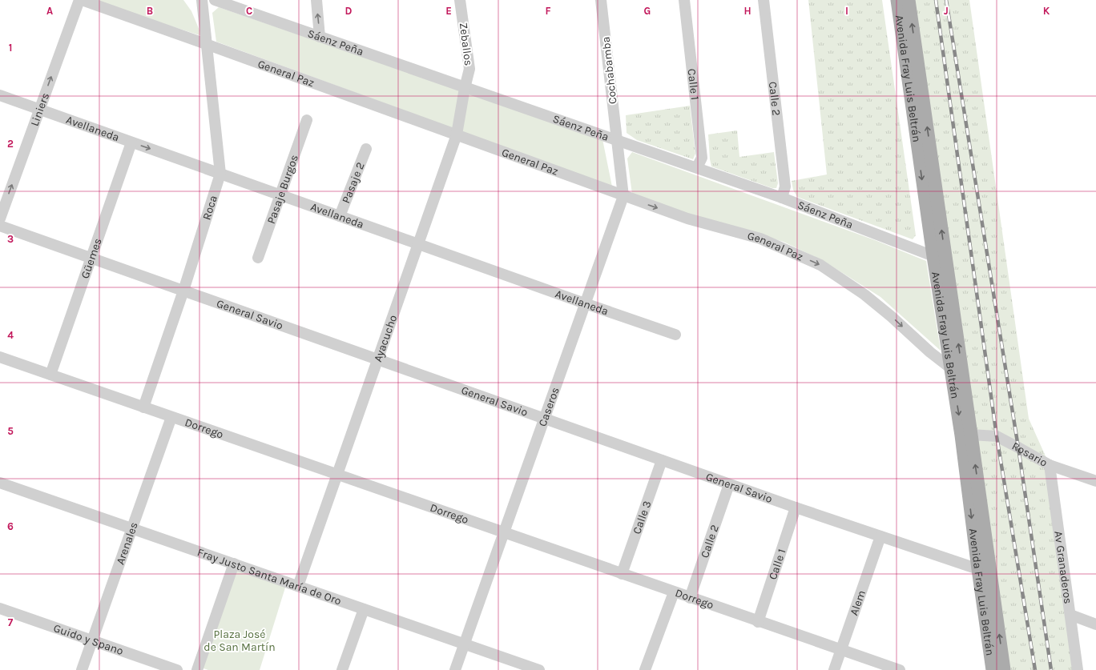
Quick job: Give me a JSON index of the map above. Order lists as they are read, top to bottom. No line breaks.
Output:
{"streets":{"main road":["Avenida Fray Luis Beltrán"],"street":["Sáenz Peña","Zeballos","Cochabamba","General Paz","Calle 1","Calle 2","Liniers","Avellaneda","Pasaje 2","Pasaje Burgos","Roca","Güemes","General Savio","Ayacucho","Caseros","Dorrego","Rosario","Calle 3","Arenales","Av Granaderos","Fray Justo Santa María de Oro","Alem","Guido y Spano"]},"crossings":[["Sáenz Peña","Zeballos"],["Sáenz Peña","Cochabamba"],["Sáenz Peña","Avenida Fray Luis Beltrán"],["Sáenz Peña","Calle 1"],["Sáenz Peña","Calle 2"],["Sáenz Peña","Ayacucho"],["Sáenz Peña","Caseros"],["Zeballos","Ayacucho"],["Cochabamba","Caseros"],["General Paz","Avenida Fray Luis Beltrán"],["General Paz","Liniers"],["General Paz","Roca"],["General Paz","Ayacucho"],["General Paz","Caseros"],["Avenida Fray Luis Beltrán","General Savio"],["Avenida Fray Luis Beltrán","Rosario"],["Calle 1","General Savio"],["Calle 1","Dorrego"],["Calle 2","General Savio"],["Calle 2","Dorrego"],["Liniers","Avellaneda"],["Avellaneda","Pasaje 2"],["Avellaneda","Pasaje Burgos"],["Avellaneda","Roca"],["Avellaneda","Güemes"],["Avellaneda","Ayacucho"],["Avellaneda","Caseros"],["Roca","General Savio"],["Roca","Dorrego"],["Güemes","General Savio"],["Güemes","Dorrego"],["General Savio","Ayacucho"],["General Savio","Caseros"],["General Savio","Calle 3"],["General Savio","Alem"],["Ayacucho","Dorrego"],["Ayacucho","Fray Justo Santa María de Oro"],["Caseros","Dorrego"],["Caseros","Fray Justo Santa María de Oro"],["Dorrego","Calle 3"],["Dorrego","Arenales"],["Dorrego","Alem"],["Rosario","Av Granaderos"],["Arenales","Fray Justo Santa María de Oro"],["Arenales","Guido y Spano"]],"one_way":["General Paz","Liniers"],"parks":["Plaza José de San Martín"],"grid":{"columns":["A","B","C","D","E","F","G","H","I","J","K"],"rows":["1","2","3","4","5","6","7"]}}
